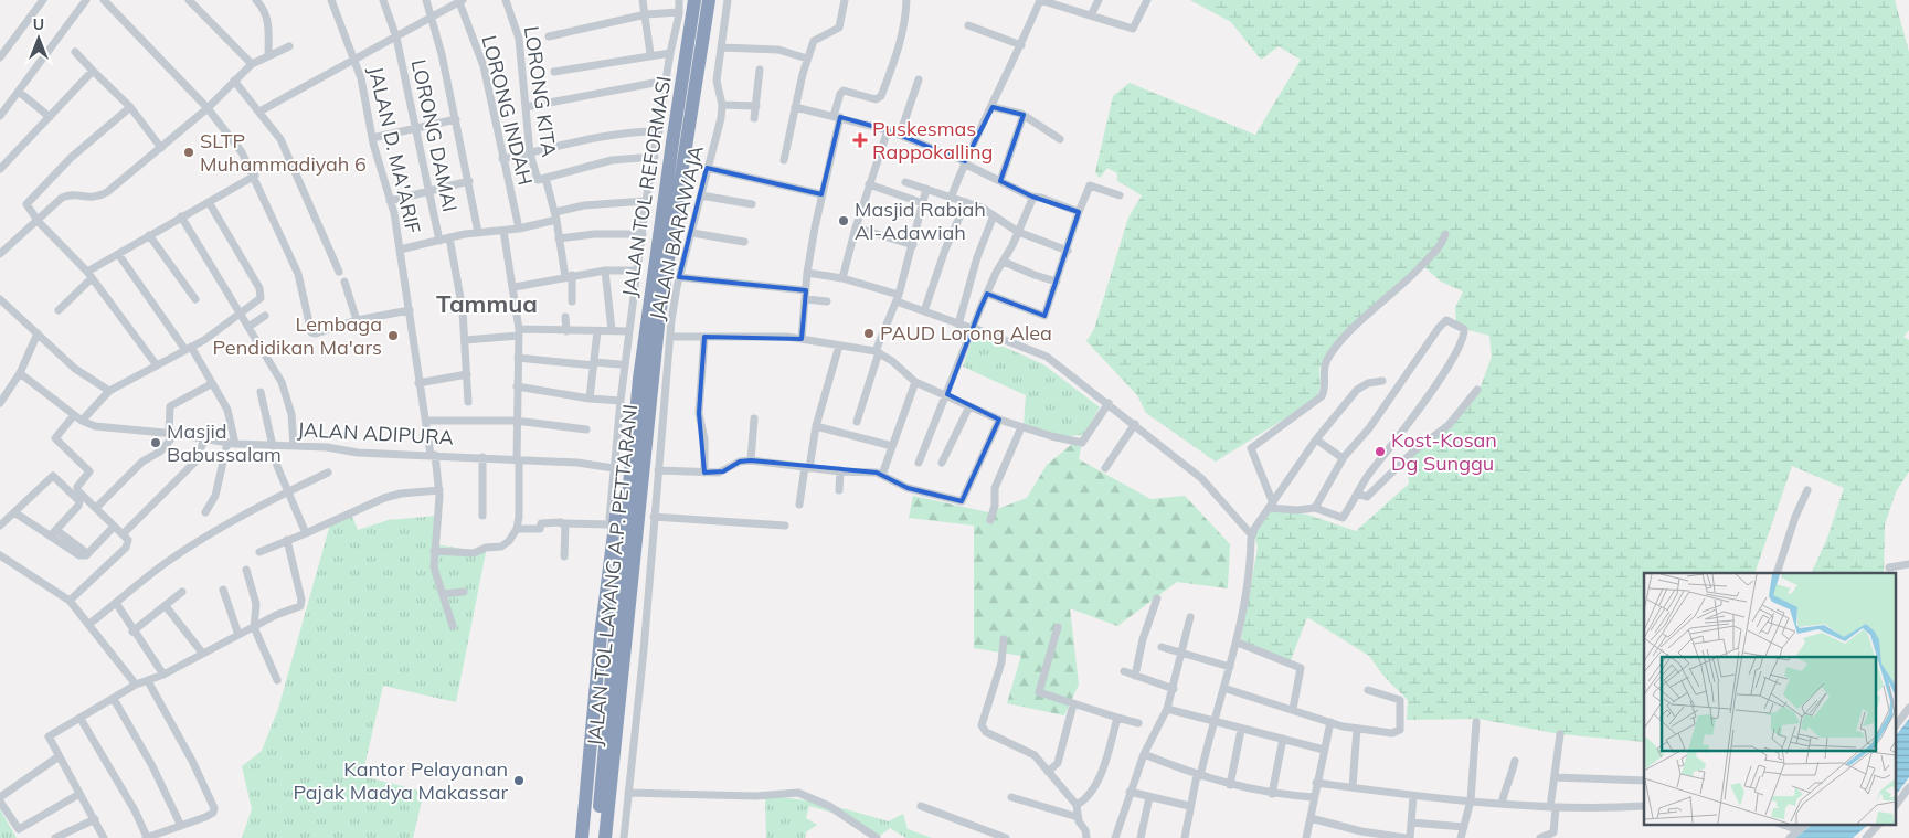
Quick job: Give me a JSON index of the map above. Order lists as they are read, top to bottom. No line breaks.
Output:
{"streets":{"highway":["JALAN TOL REFORMASI","JALAN TOL LAYANG A.P. PETTARANI"],"street":["LORONG KITA","LORONG INDAH","LORONG DAMAI","JALAN D. MA'ARIF","JALAN BARAWAJA","JALAN ADIPURA"]},"crossings":[["JALAN D. MA'ARIF","JALAN ADIPURA"],["JALAN TOL REFORMASI","JALAN TOL LAYANG A.P. PETTARANI"]],"districts":["Tammua"],"places":{"health":["Puskesmas Rappokalling"],"other":["SLTP Muhammadiyah 6","Masjid Rabiah Al-Adawiah","PAUD Lorong Alea","Lembaga Pendidikan Ma'ars","Masjid Babussalam","Kost-Kosan Dg Sunggu","Kantor Pelayanan Pajak Madya Makassar"]},"north":"top"}
